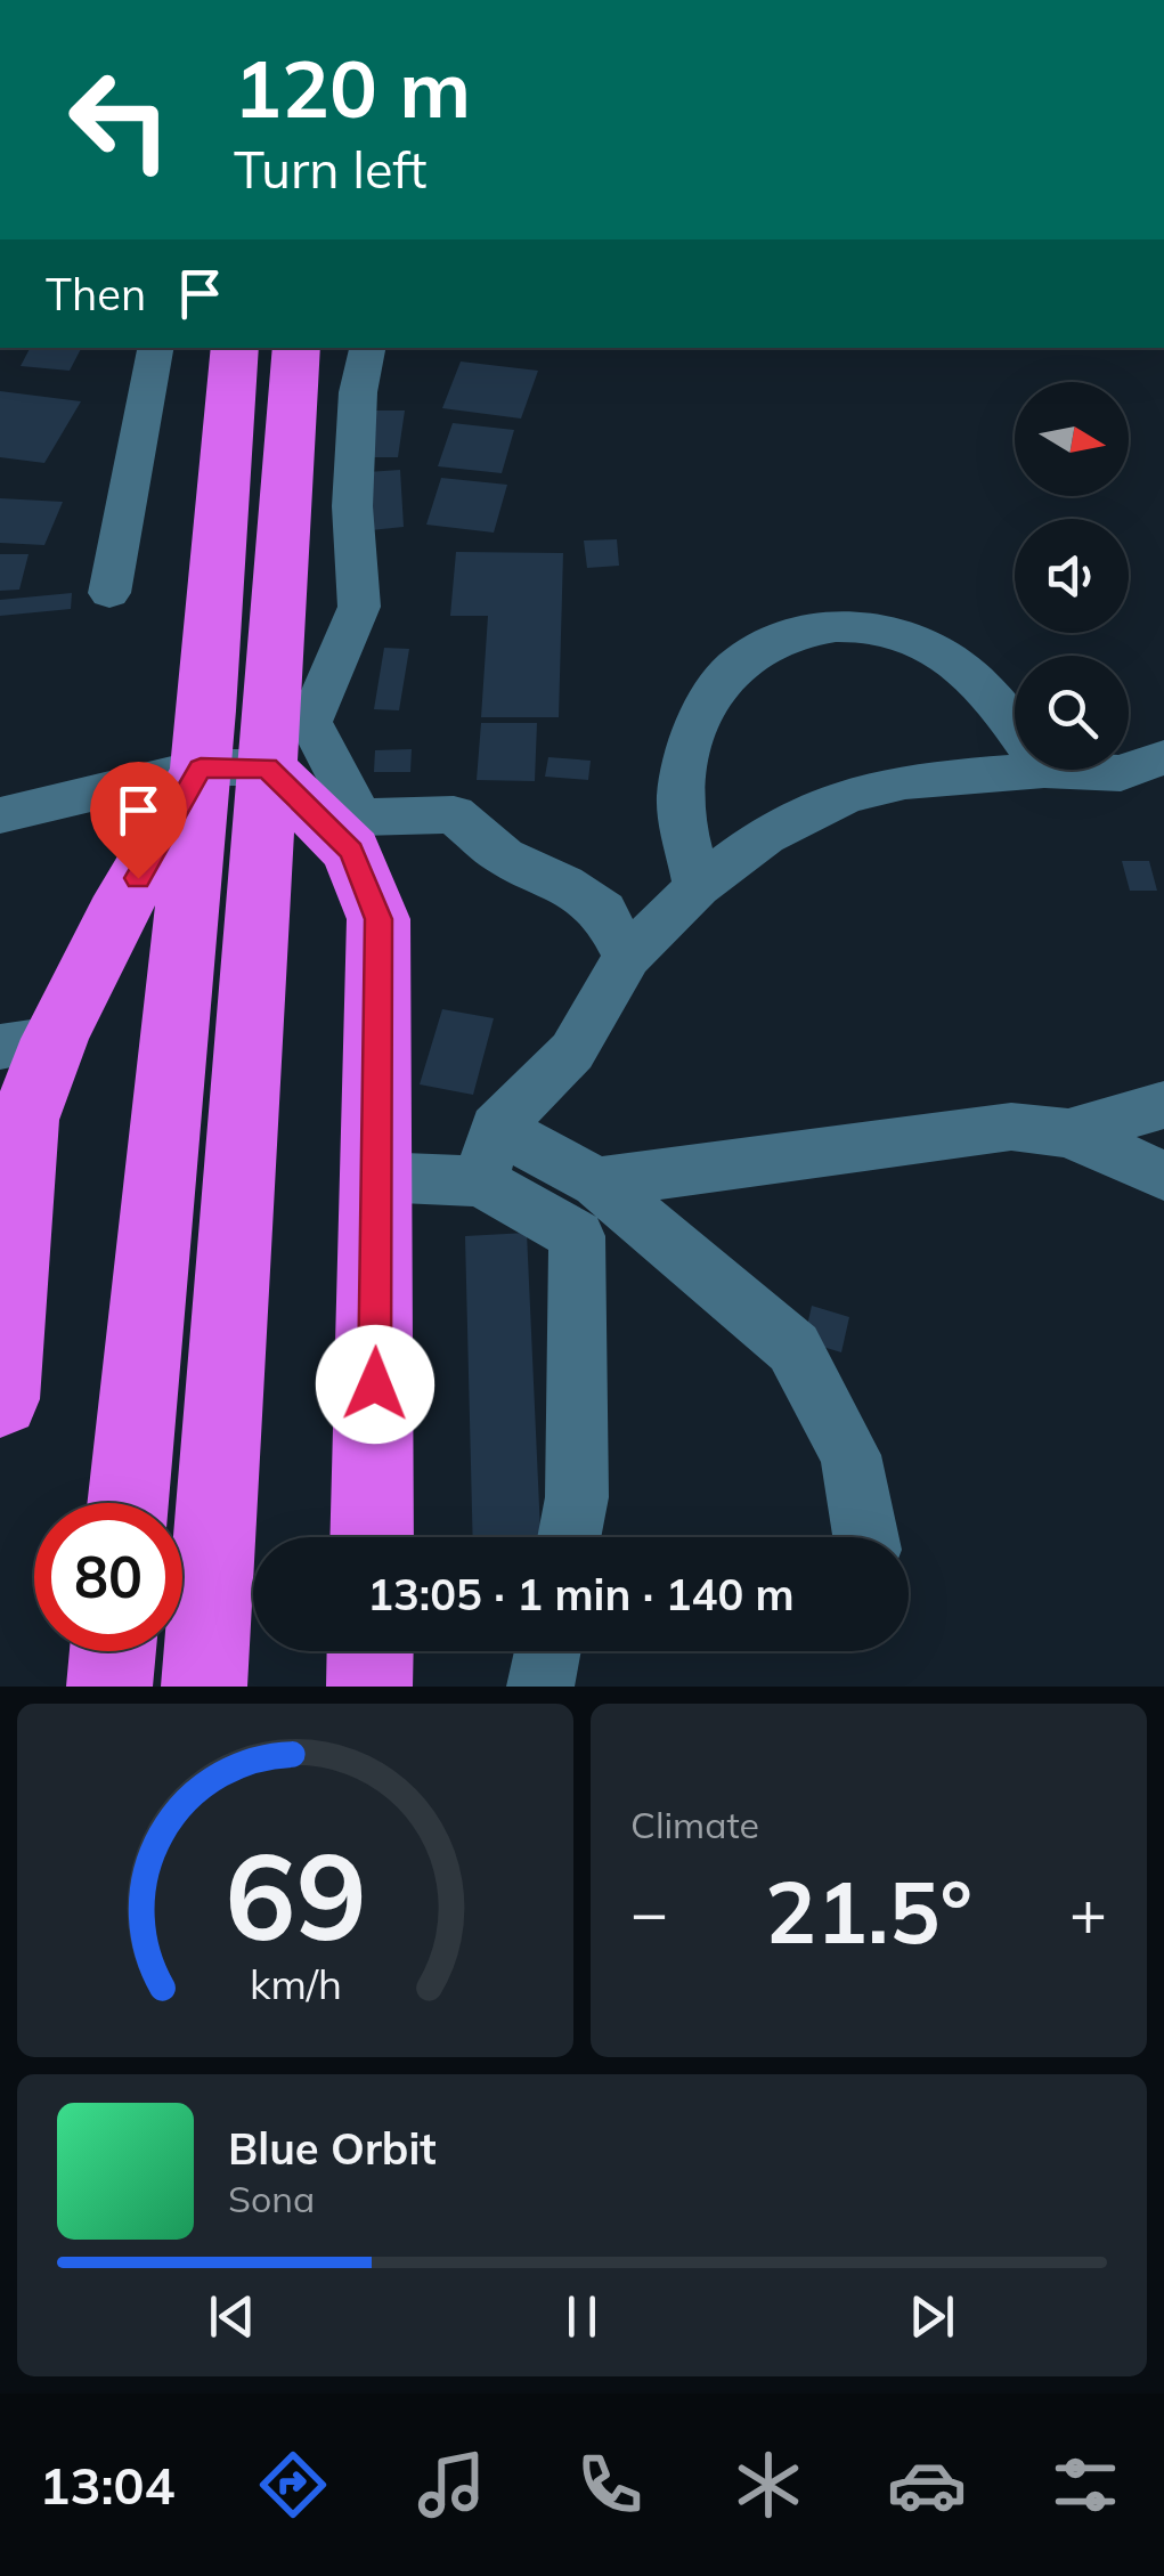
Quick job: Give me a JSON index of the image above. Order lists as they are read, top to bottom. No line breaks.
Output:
{"north":"right","page":{"turn":["120 m","Turn left"],"then":"Then","limit":"80","trip":"13:05 · 1 min · 140 m","tile":"Climate","heat":["−","21.5°","+"],"song":["Blue Orbit","Sona"],"tabs":"13:04","gauge":["69","km/h"]}}
